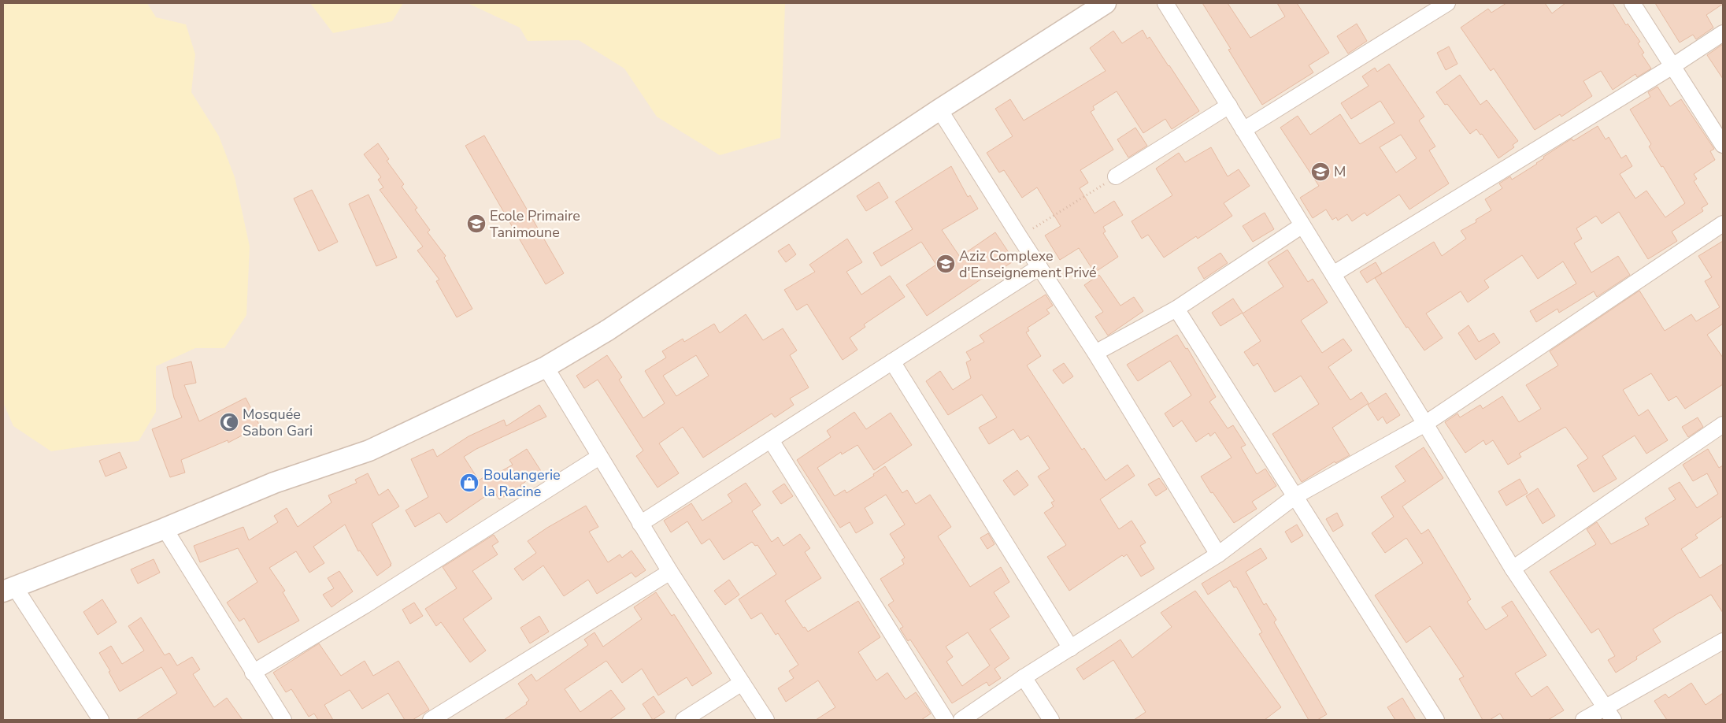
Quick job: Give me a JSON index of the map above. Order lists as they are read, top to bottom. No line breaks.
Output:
{"places":{"school or university":["M","Ecole Primaire Tanimoune","Aziz Complexe d'Enseignement Privé"],"mosque":["Mosquée Sabon Gari"],"shop":["Boulangerie la Racine"]}}
